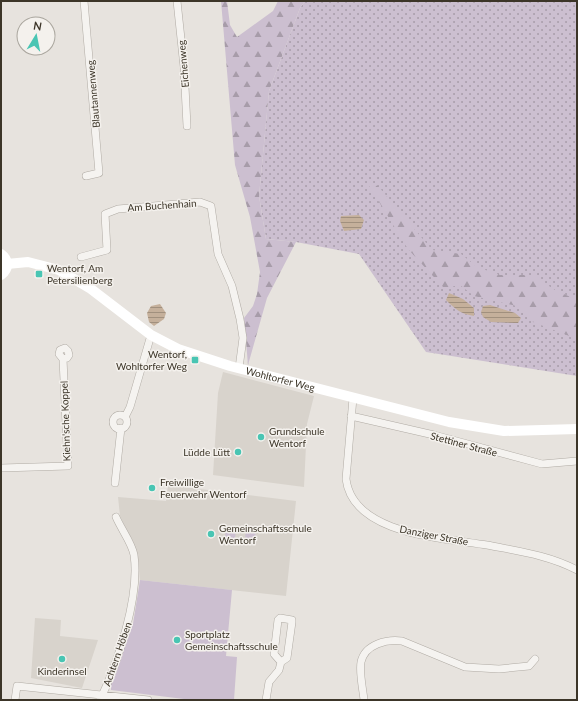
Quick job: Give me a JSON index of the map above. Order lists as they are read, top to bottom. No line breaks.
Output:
{"streets":{"main road":["Wohltorfer Weg"],"street":["Eichenweg","Blautannenweg","Am Buchenhain","Kiehn'sche Koppel","Stettiner Straße","Danziger Straße","Achtern Höben"]},"crossings":[["Am Buchenhain","Wohltorfer Weg"],["Wohltorfer Weg","Danziger Straße"],["Stettiner Straße","Danziger Straße"]],"places":{"transit":["Wentorf, Am Petersilienberg","Wentorf, Wohltorfer Weg"],"other":["Grundschule Wentorf","Lüdde Lütt","Freiwillige Feuerwehr Wentorf","Gemeinschaftsschule Wentorf","Sportplatz Gemeinschaftsschule","Kinderinsel"]},"north":"top"}
